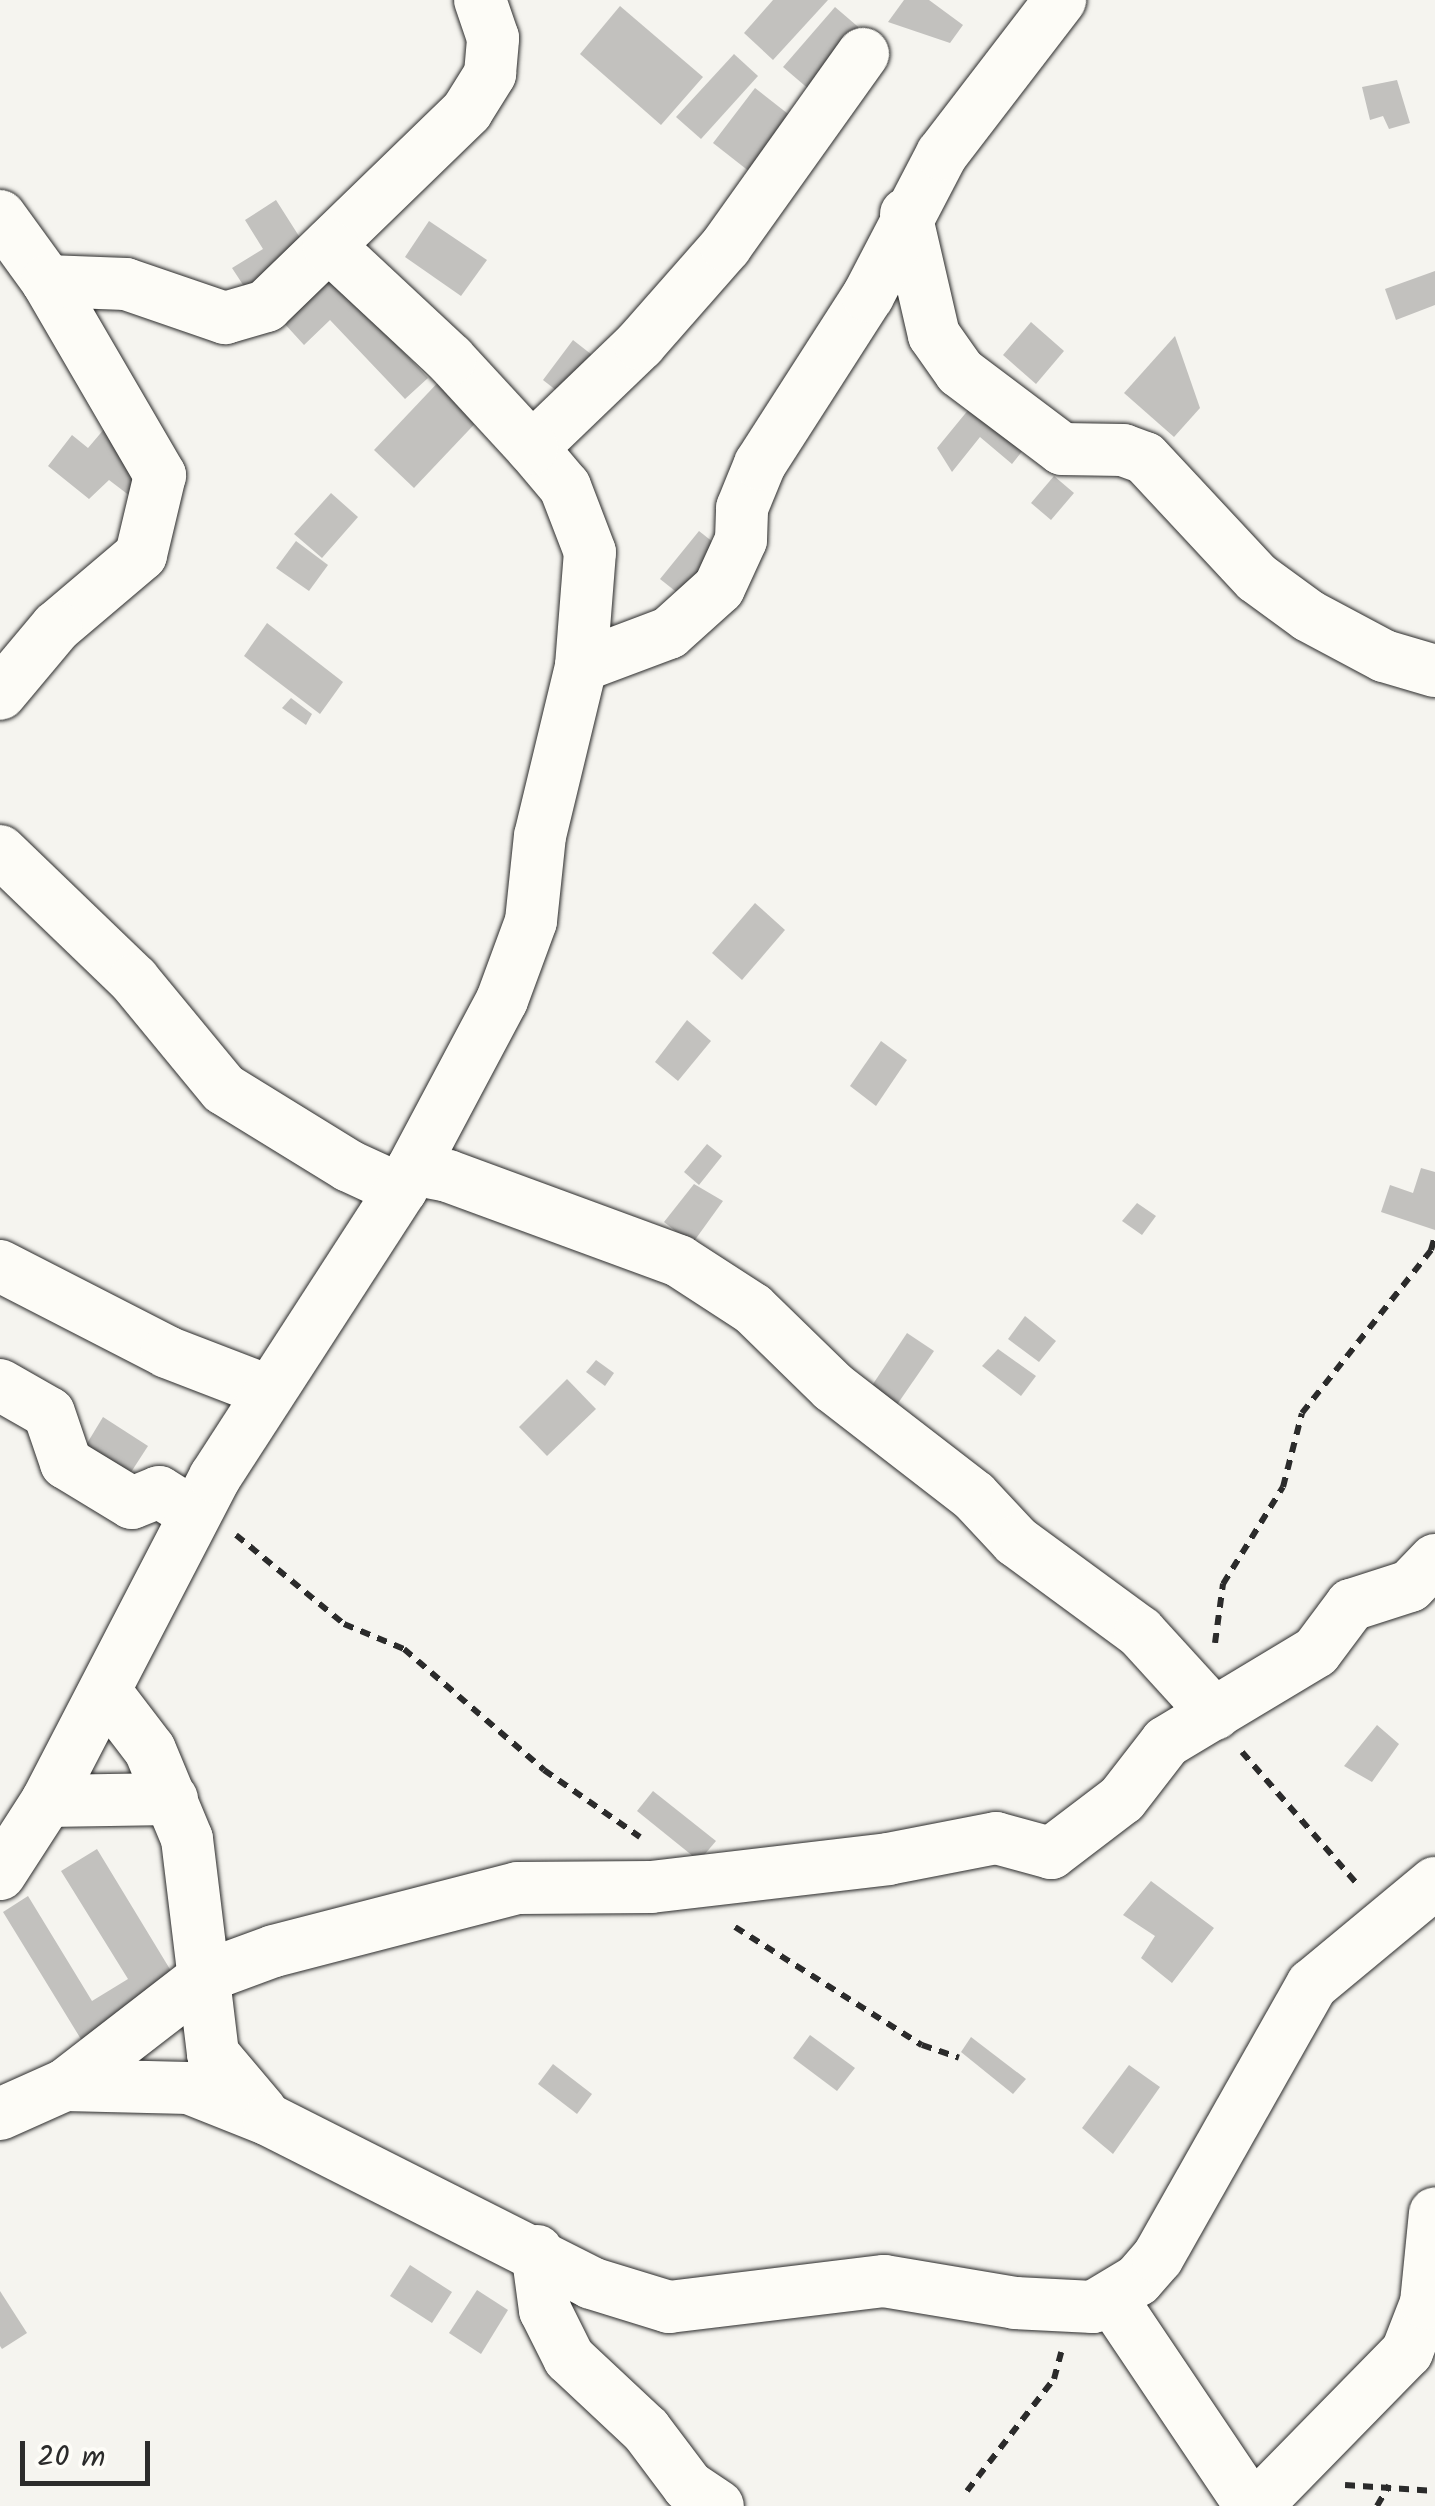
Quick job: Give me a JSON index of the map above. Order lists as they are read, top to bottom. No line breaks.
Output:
{"scale_bar":"20 m"}
